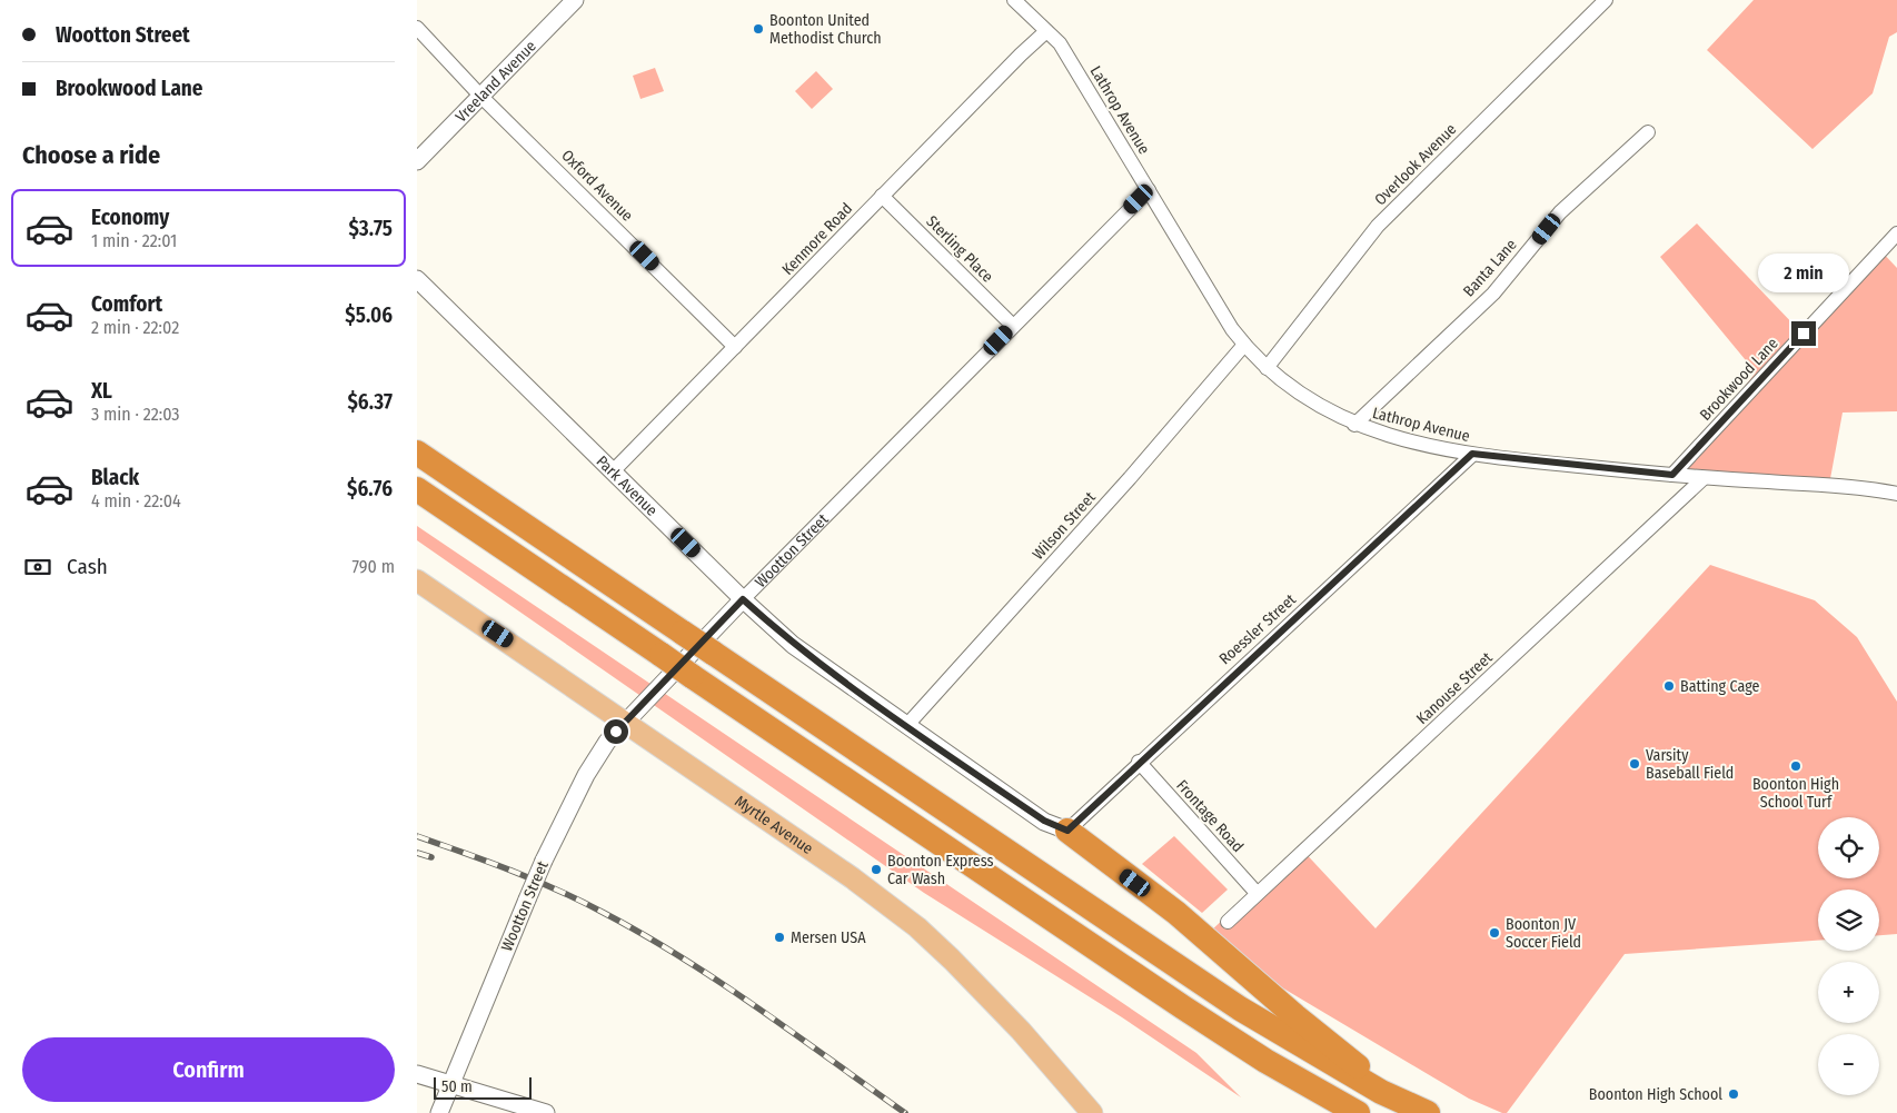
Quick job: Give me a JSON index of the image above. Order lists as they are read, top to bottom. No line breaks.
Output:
{"streets":{"main road":["Myrtle Avenue"],"street":["Vreeland Avenue","Lathrop Avenue","Overlook Avenue","Oxford Avenue","Kenmore Road","Sterling Place","Banta Lane","Brookwood Lane","Park Avenue","Wilson Street","Wootton Street","Roessler Street","Kanouse Street","Frontage Road"]},"crossings":[["Vreeland Avenue","Oxford Avenue"],["Lathrop Avenue","Overlook Avenue"],["Lathrop Avenue","Kenmore Road"],["Lathrop Avenue","Banta Lane"],["Lathrop Avenue","Brookwood Lane"],["Lathrop Avenue","Wilson Street"],["Lathrop Avenue","Wootton Street"],["Lathrop Avenue","Roessler Street"],["Lathrop Avenue","Kanouse Street"],["Oxford Avenue","Kenmore Road"],["Kenmore Road","Sterling Place"],["Kenmore Road","Park Avenue"],["Sterling Place","Wootton Street"],["Park Avenue","Wilson Street"],["Park Avenue","Wootton Street"],["Park Avenue","Roessler Street"],["Wootton Street","Myrtle Avenue"],["Roessler Street","Frontage Road"],["Kanouse Street","Frontage Road"]],"places":["Boonton United Methodist Church","Batting Cage","Varsity Baseball Field","Boonton High School Turf","Boonton Express Car Wash","Boonton JV Soccer Field","Mersen USA","Boonton High School"],"scale_bar":"50 m","page":{"banner":["Wootton Street","Brookwood Lane"],"heading":"Choose a ride","list":[{"name":"Economy","note":"1 min · 22:01","value":"$3.75"},{"name":"Comfort","note":"2 min · 22:02","value":"$5.06"},{"name":"XL","note":"3 min · 22:03","value":"$6.37"},{"name":"Black","note":"4 min · 22:04","value":"$6.76"}],"bubble":"2 min","pay":["Cash","790 m"],"map_buttons":["+","−"],"buttons":"Confirm","scale":"50 m"}}
